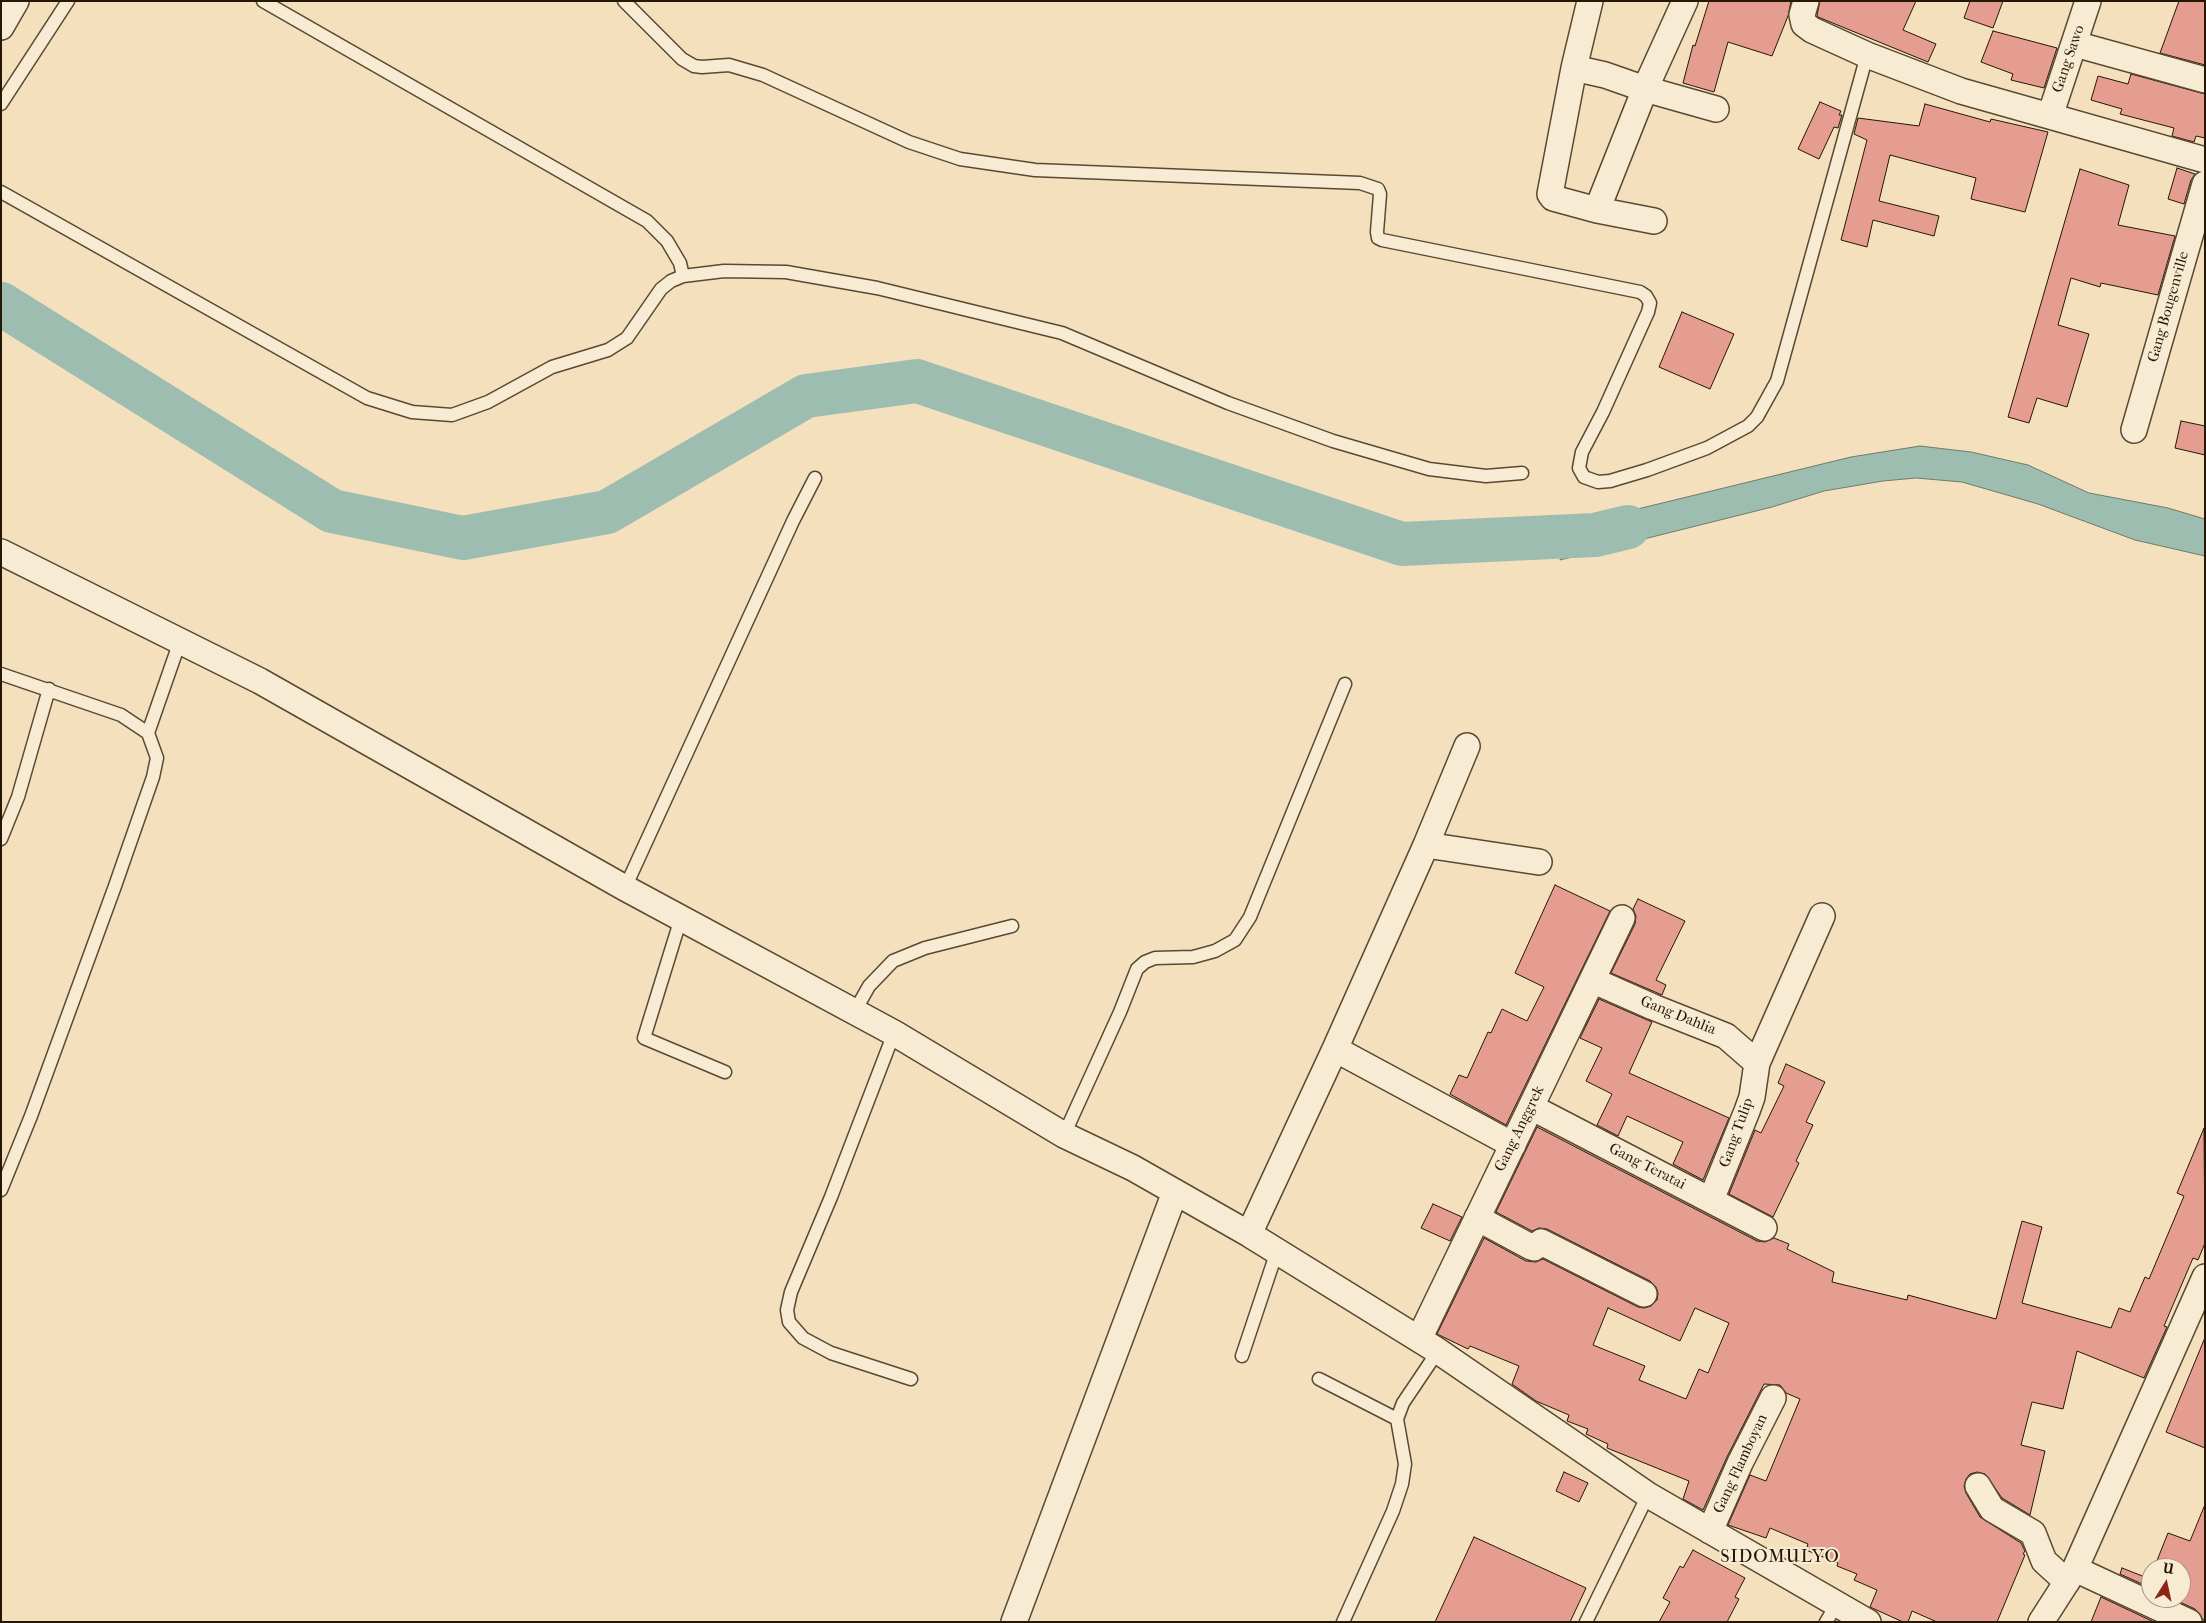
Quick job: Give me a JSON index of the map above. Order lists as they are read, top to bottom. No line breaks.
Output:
{"streets":{"street":["Gang Sawo","Gang Bougenville","Gang Dahlia","Gang Anggrek","Gang Tulip","Gang Teratai","Gang Flamboyan"]},"crossings":[["Gang Dahlia","Gang Anggrek"],["Gang Dahlia","Gang Tulip"],["Gang Anggrek","Gang Teratai"],["Gang Tulip","Gang Teratai"]],"districts":["SIDOMULYO"],"north":"top"}
